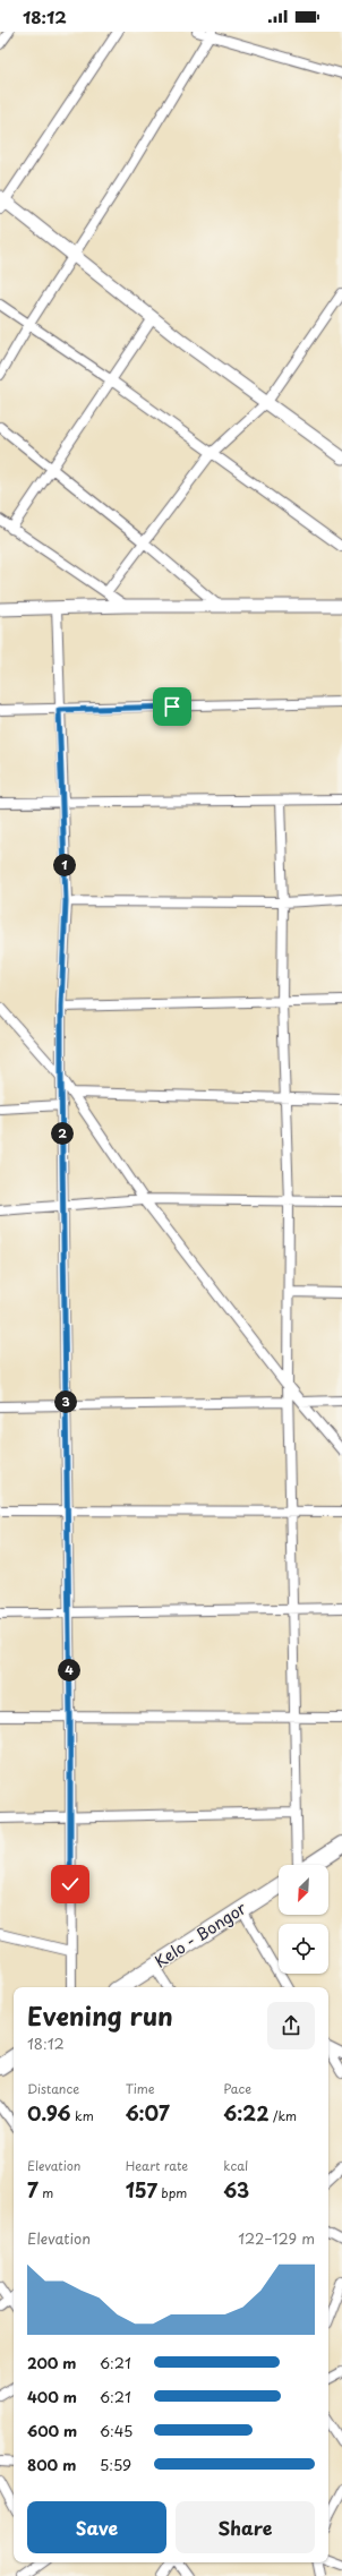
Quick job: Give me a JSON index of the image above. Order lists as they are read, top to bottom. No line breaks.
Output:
{"streets":{"highway":["Kelo - Bongor"]},"north":"bottom left","page":{"status":"18:12","pins":["1","2","3","4"],"heading":["Evening run","18:12"],"stats":[["Distance","0.96 km"],["Time","6:07"],["Pace","6:22 /km"],["Elevation","7 m"],["Heart rate","157 bpm"],["kcal","63"]],"chart":["Elevation","122–129 m"],"list":[{"name":"200 m","note":"6:21"},{"name":"400 m","note":"6:21"},{"name":"600 m","note":"6:45"},{"name":"800 m","note":"5:59"}],"buttons":["Save","Share"]}}
